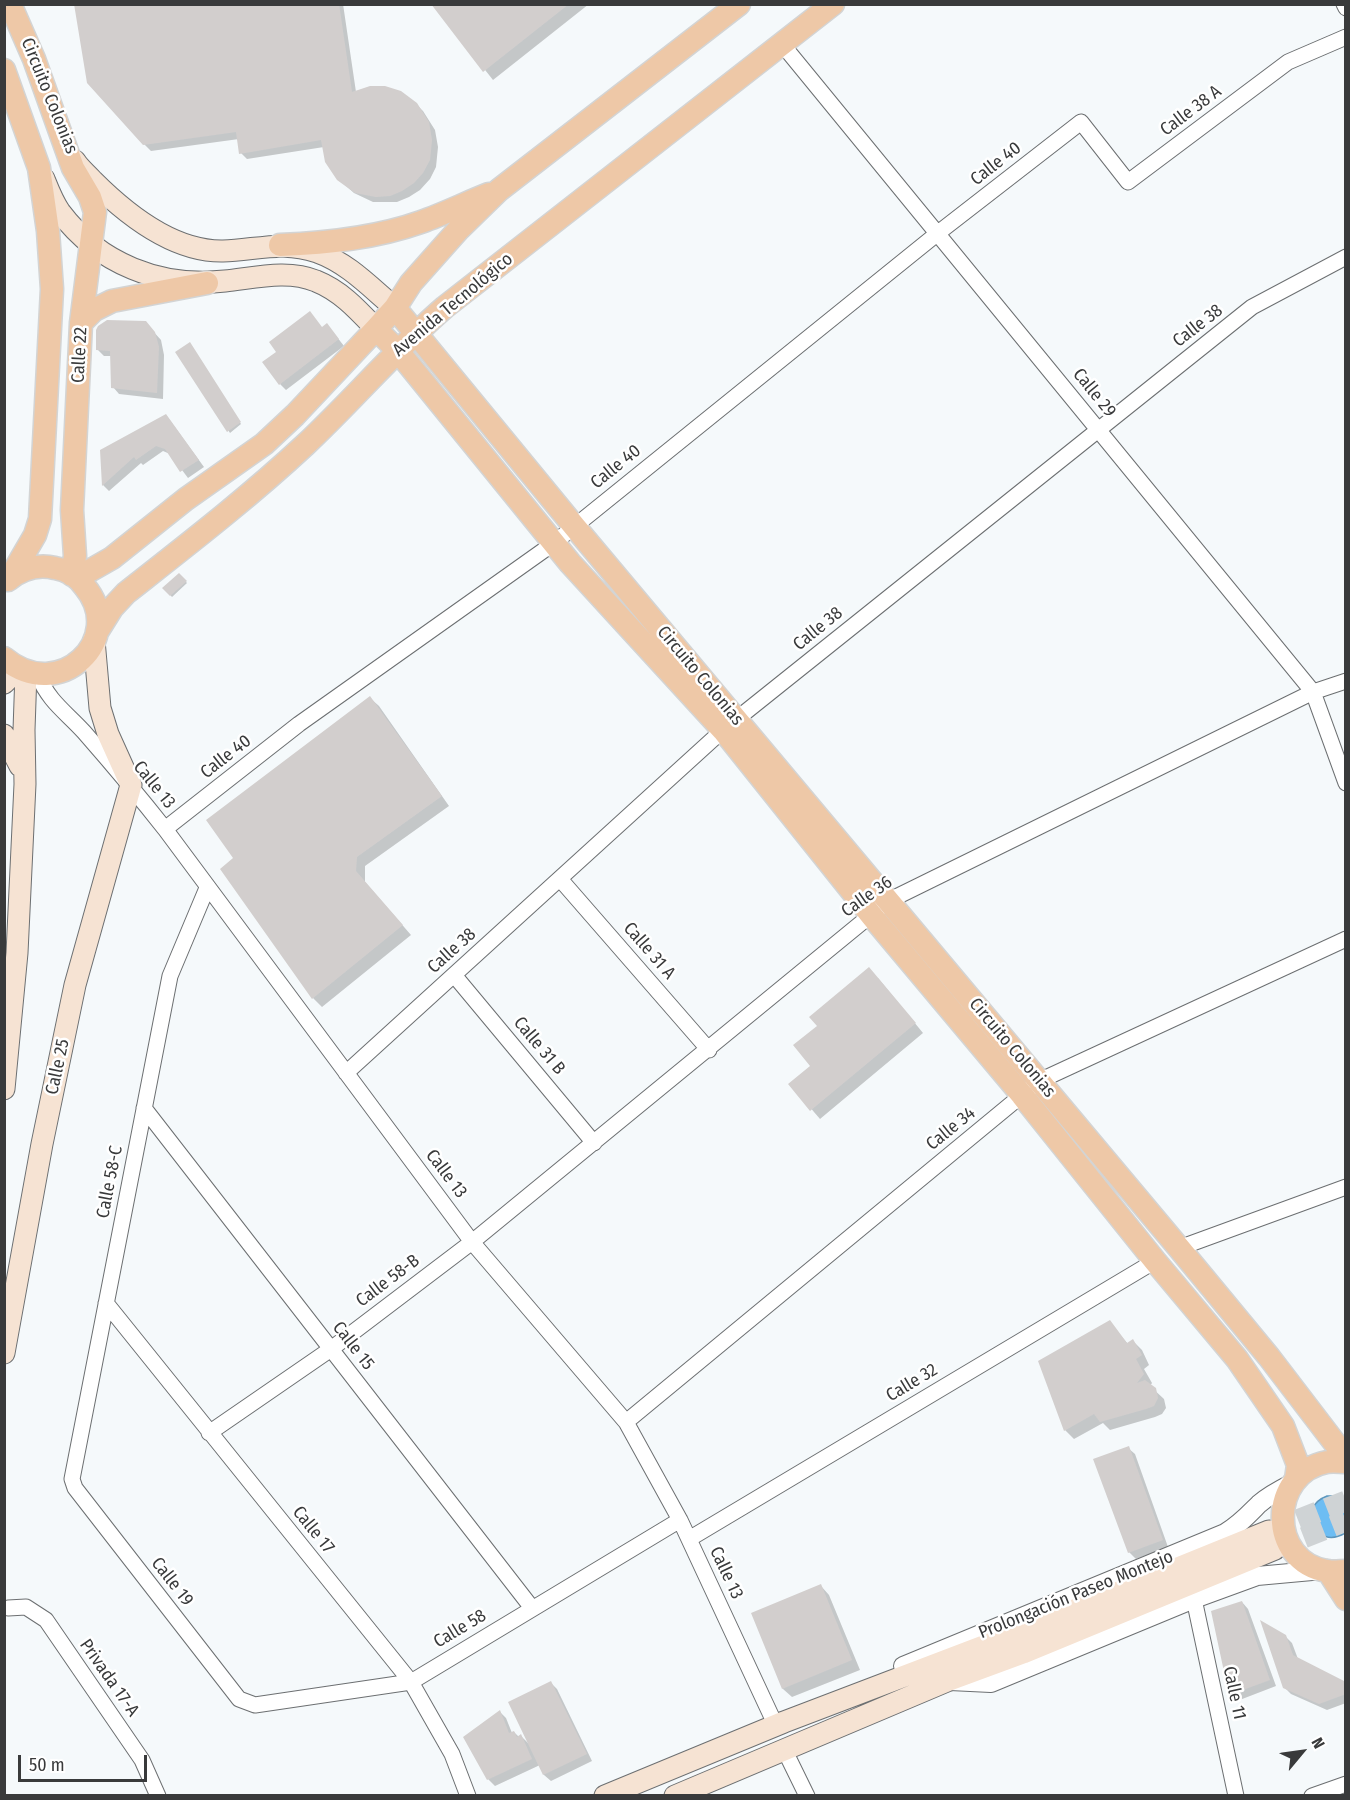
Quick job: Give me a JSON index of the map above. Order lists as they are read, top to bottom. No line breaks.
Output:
{"streets":{"main road":["Circuito Colonias","Avenida Tecnológico","Calle 22","Calle 25","Prolongación Paseo Montejo"],"street":["Calle 38 A","Calle 40","Calle 38","Calle 29","Calle 13","Calle 36","Calle 31 A","Calle 31 B","Calle 34","Calle 58-C","Calle 58-B","Calle 15","Calle 32","Calle 17","Calle 19","Calle 58","Privada 17-A","Calle 11"]},"crossings":[["Circuito Colonias","Calle 40"],["Circuito Colonias","Avenida Tecnológico"],["Circuito Colonias","Calle 38"],["Circuito Colonias","Calle 22"],["Circuito Colonias","Calle 36"],["Circuito Colonias","Calle 34"],["Circuito Colonias","Calle 32"],["Circuito Colonias","Prolongación Paseo Montejo"],["Calle 38 A","Calle 40"],["Calle 40","Calle 29"],["Calle 40","Calle 13"],["Avenida Tecnológico","Calle 22"],["Avenida Tecnológico","Calle 29"],["Avenida Tecnológico","Calle 13"],["Calle 38","Calle 29"],["Calle 38","Calle 13"],["Calle 38","Calle 31 A"],["Calle 38","Calle 31 B"],["Calle 29","Calle 36"],["Calle 13","Calle 36"],["Calle 13","Calle 25"],["Calle 13","Calle 34"],["Calle 13","Calle 58-C"],["Calle 13","Calle 58-B"],["Calle 13","Calle 32"],["Calle 13","Prolongación Paseo Montejo"],["Calle 13","Calle 58"],["Calle 36","Calle 31 A"],["Calle 36","Calle 31 B"],["Calle 36","Calle 58-B"],["Calle 58-C","Calle 15"],["Calle 58-C","Calle 17"],["Calle 58-C","Calle 19"],["Calle 58-B","Calle 15"],["Calle 58-B","Calle 17"],["Calle 15","Calle 58"],["Calle 17","Calle 58"],["Calle 19","Calle 58"],["Prolongación Paseo Montejo","Calle 11"]],"scale_bar":"50 m","north":"top right"}
